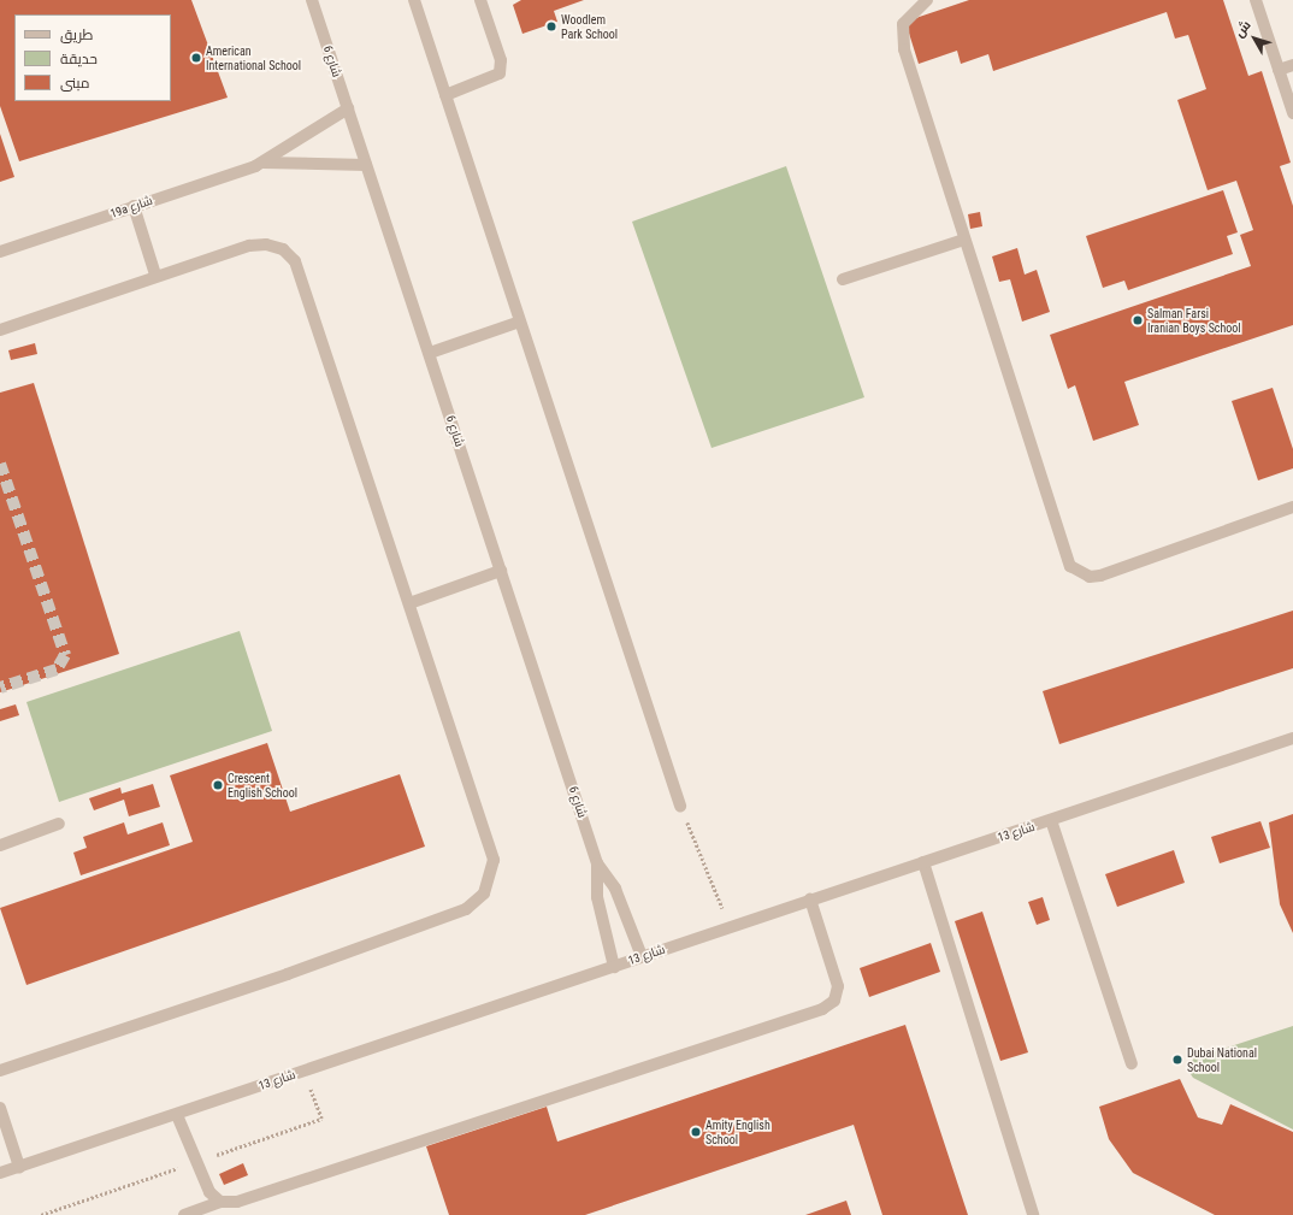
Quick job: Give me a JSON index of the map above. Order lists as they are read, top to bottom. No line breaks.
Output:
{"streets":{"street":["شارع 6","19a شارع","شارع 13"]},"crossings":[["شارع 6","19a شارع"],["شارع 6","شارع 13"]],"places":["Woodlem Park School","American International School","Salman Farsi Iranian Boys School","Crescent English School","Dubai National School","Amity English School"],"legend":["طريق","حديقة","مبنى"],"north":"top left"}
